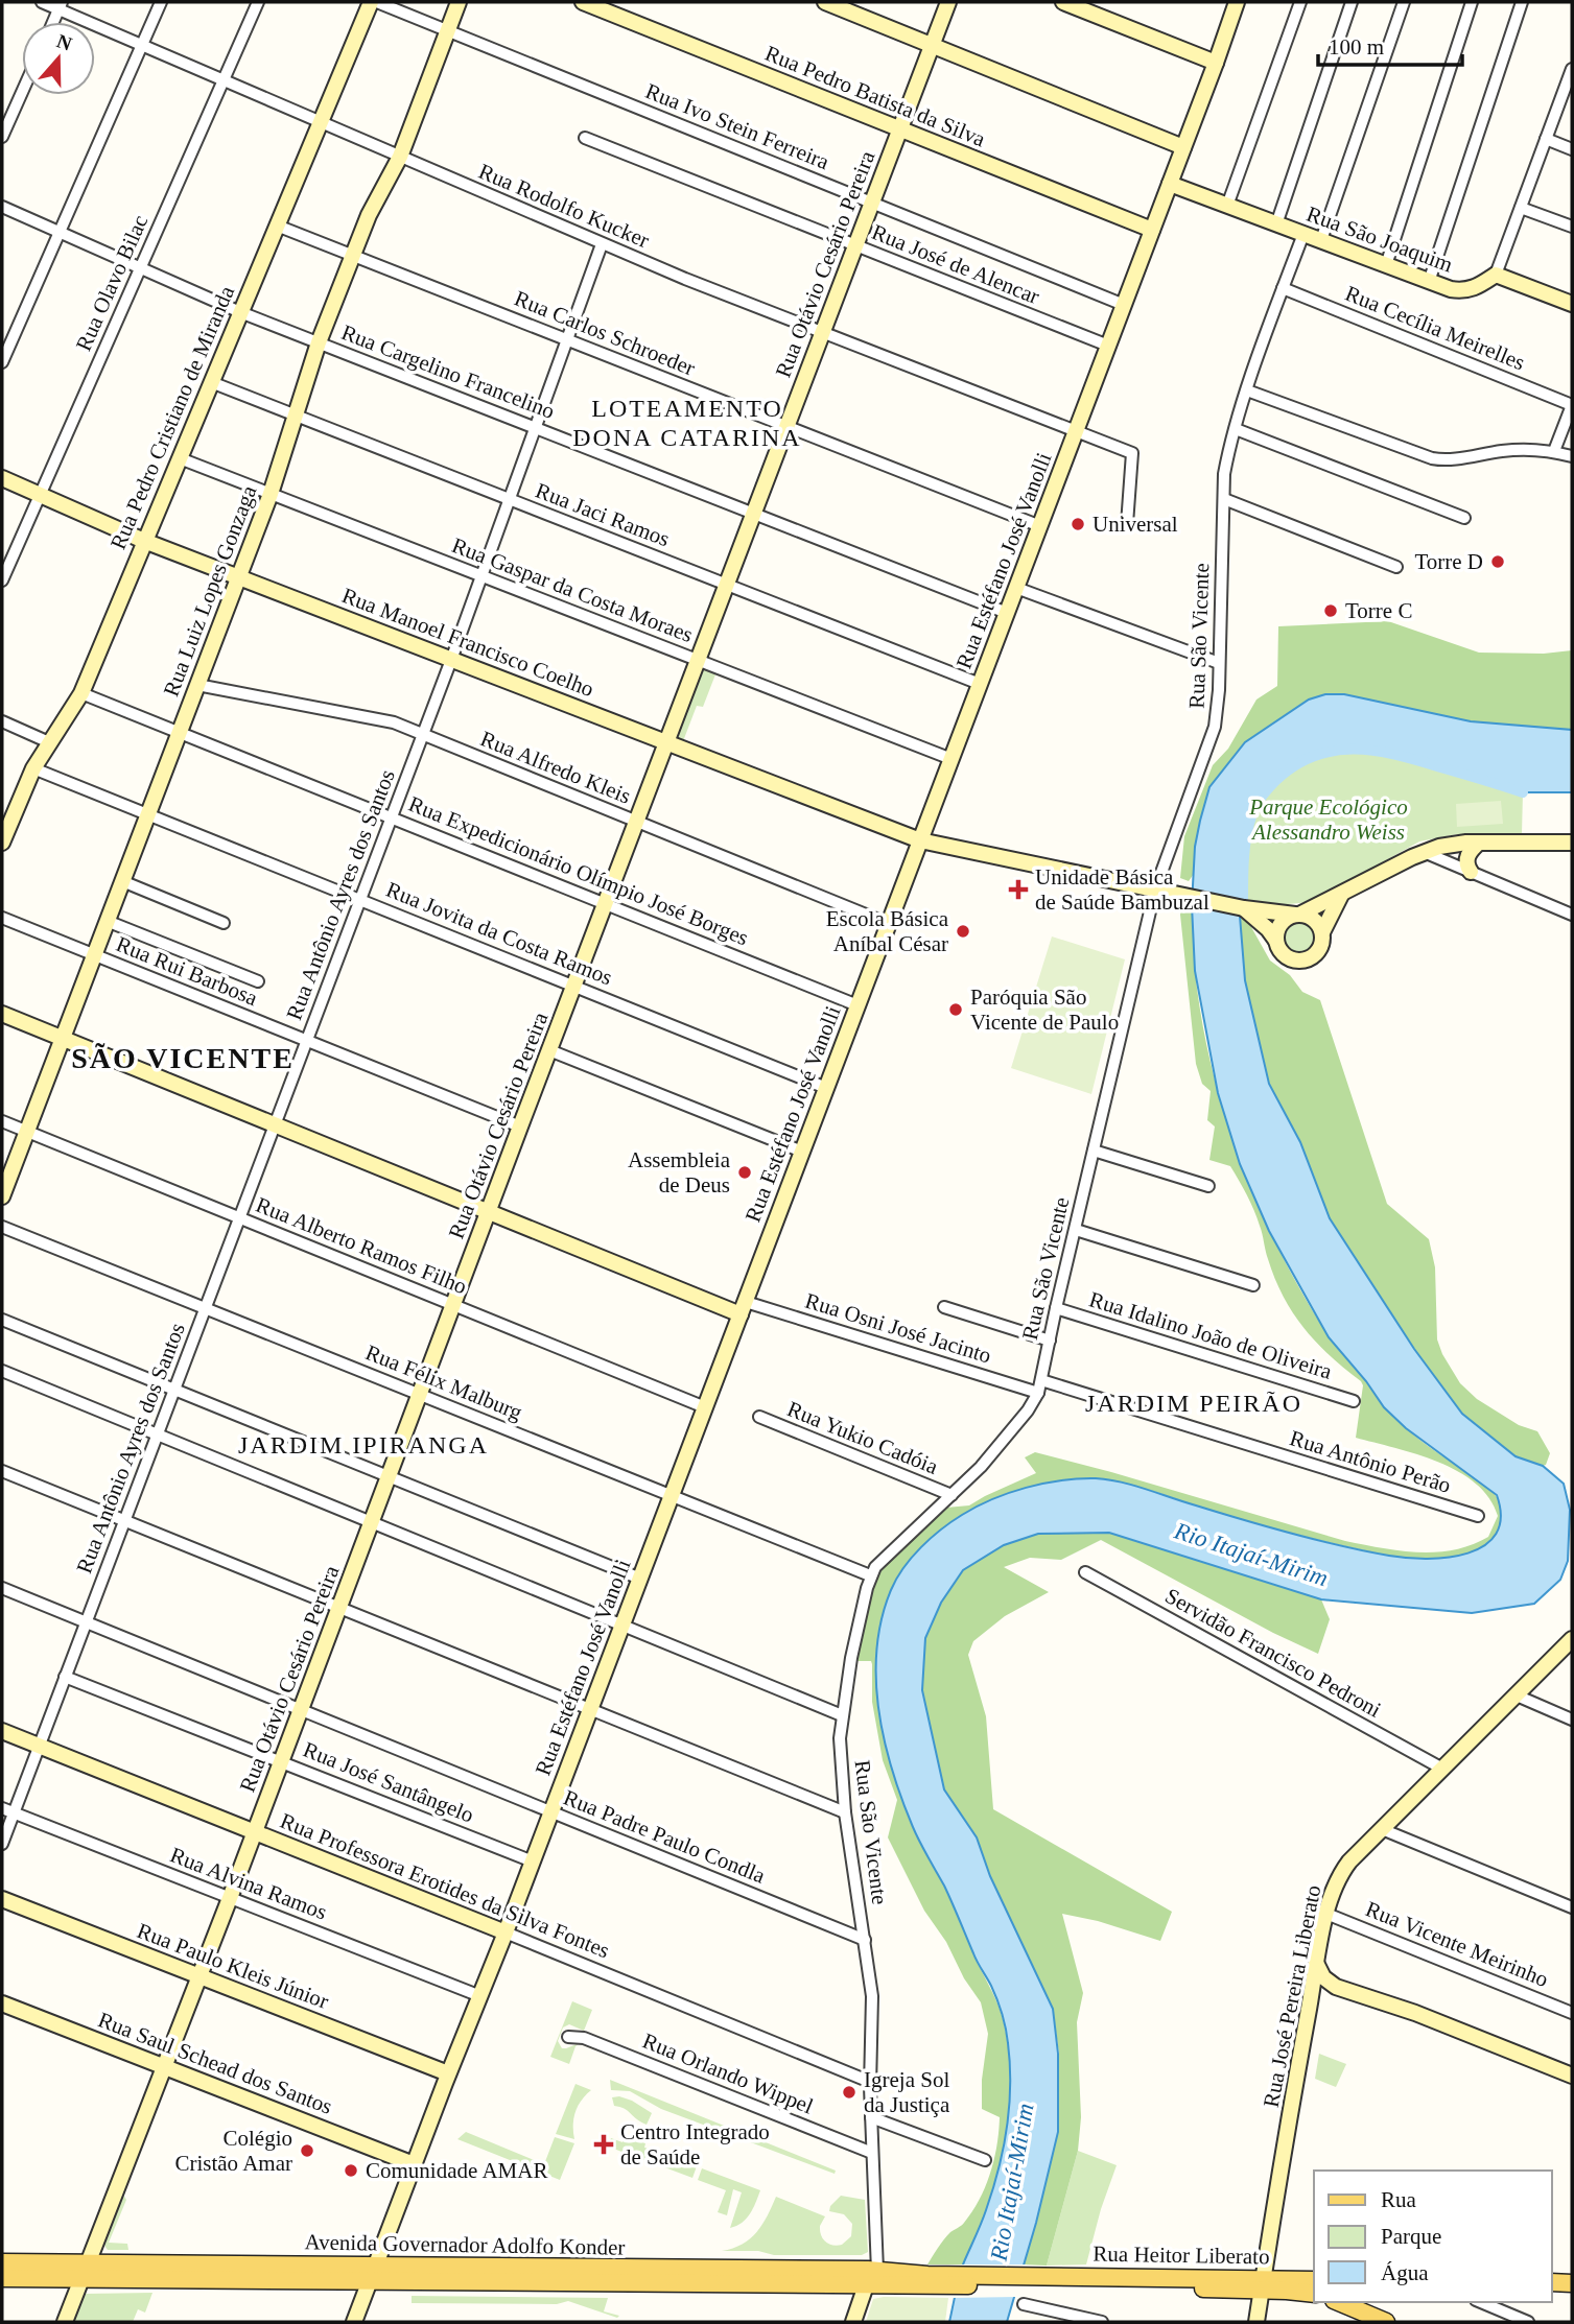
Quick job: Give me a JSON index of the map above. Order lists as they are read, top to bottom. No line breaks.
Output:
{"streets":{"main road":["Rua Pedro Batista da Silva","Rua São Joaquim","Rua Otávio Cesário Pereira","Rua Pedro Cristiano de Miranda","Rua Estéfano José Vanolli","Rua Luiz Lopes Gonzaga","Rua Manoel Francisco Coelho","Rua Professora Erotides da Silva Fontes","Rua Paulo Kleis Júnior","Rua José Pereira Liberato","Rua Saul Schead dos Santos","Avenida Governador Adolfo Konder","Rua Heitor Liberato"],"street":["Rua Ivo Stein Ferreira","Rua Rodolfo Kucker","Rua José de Alencar","Rua Olavo Bilac","Rua Cecília Meirelles","Rua Carlos Schroeder","Rua Cargelino Francelino","Rua Jaci Ramos","Rua Gaspar da Costa Moraes","Rua São Vicente","Rua Alfredo Kleis","Rua Expedicionário Olímpio José Borges","Rua Antônio Ayres dos Santos","Rua Jovita da Costa Ramos","Rua Rui Barbosa","Rua Alberto Ramos Filho","Rua Osni José Jacinto","Rua Idalino João de Oliveira","Rua Félix Malburg","Rua Yukio Cadóia","Rua Antônio Perão","Servidão Francisco Pedroni","Rua José Santângelo","Rua Padre Paulo Condla","Rua Alvina Ramos","Rua Vicente Meirinho","Rua Orlando Wippel"]},"crossings":[["Rua Pedro Batista da Silva","Rua Otávio Cesário Pereira"],["Rua Pedro Batista da Silva","Rua Estéfano José Vanolli"],["Rua Ivo Stein Ferreira","Rua Otávio Cesário Pereira"],["Rua Ivo Stein Ferreira","Rua Estéfano José Vanolli"],["Rua Ivo Stein Ferreira","Rua Luiz Lopes Gonzaga"],["Rua Rodolfo Kucker","Rua Otávio Cesário Pereira"],["Rua Rodolfo Kucker","Rua Olavo Bilac"],["Rua Rodolfo Kucker","Rua Pedro Cristiano de Miranda"],["Rua Rodolfo Kucker","Rua Estéfano José Vanolli"],["Rua Rodolfo Kucker","Rua Luiz Lopes Gonzaga"],["Rua Rodolfo Kucker","Rua Antônio Ayres dos Santos"],["Rua São Joaquim","Rua Estéfano José Vanolli"],["Rua São Joaquim","Rua São Vicente"],["Rua Otávio Cesário Pereira","Rua José de Alencar"],["Rua Otávio Cesário Pereira","Rua Carlos Schroeder"],["Rua Otávio Cesário Pereira","Rua Cargelino Francelino"],["Rua Otávio Cesário Pereira","Rua Jaci Ramos"],["Rua Otávio Cesário Pereira","Rua Gaspar da Costa Moraes"],["Rua Otávio Cesário Pereira","Rua Manoel Francisco Coelho"],["Rua Otávio Cesário Pereira","Rua Alfredo Kleis"],["Rua Otávio Cesário Pereira","Rua Expedicionário Olímpio José Borges"],["Rua Otávio Cesário Pereira","Rua Jovita da Costa Ramos"],["Rua Otávio Cesário Pereira","Rua Rui Barbosa"],["Rua Otávio Cesário Pereira","Rua Alberto Ramos Filho"],["Rua Otávio Cesário Pereira","Rua Félix Malburg"],["Rua Otávio Cesário Pereira","Rua José Santângelo"],["Rua Otávio Cesário Pereira","Rua Padre Paulo Condla"],["Rua Otávio Cesário Pereira","Rua Alvina Ramos"],["Rua Otávio Cesário Pereira","Rua Professora Erotides da Silva Fontes"],["Rua Otávio Cesário Pereira","Rua Paulo Kleis Júnior"],["Rua Otávio Cesário Pereira","Rua Saul Schead dos Santos"],["Rua Otávio Cesário Pereira","Avenida Governador Adolfo Konder"],["Rua José de Alencar","Rua Estéfano José Vanolli"],["Rua Olavo Bilac","Rua Cargelino Francelino"],["Rua Olavo Bilac","Rua Manoel Francisco Coelho"],["Rua Cecília Meirelles","Rua São Vicente"],["Rua Carlos Schroeder","Rua Pedro Cristiano de Miranda"],["Rua Carlos Schroeder","Rua Estéfano José Vanolli"],["Rua Carlos Schroeder","Rua Luiz Lopes Gonzaga"],["Rua Carlos Schroeder","Rua Antônio Ayres dos Santos"],["Rua Cargelino Francelino","Rua Pedro Cristiano de Miranda"],["Rua Cargelino Francelino","Rua Estéfano José Vanolli"],["Rua Cargelino Francelino","Rua Luiz Lopes Gonzaga"],["Rua Cargelino Francelino","Rua Antônio Ayres dos Santos"],["Rua Pedro Cristiano de Miranda","Rua Jaci Ramos"],["Rua Pedro Cristiano de Miranda","Rua Gaspar da Costa Moraes"],["Rua Pedro Cristiano de Miranda","Rua Manoel Francisco Coelho"],["Rua Pedro Cristiano de Miranda","Rua Expedicionário Olímpio José Borges"],["Rua Pedro Cristiano de Miranda","Rua Jovita da Costa Ramos"],["Rua Jaci Ramos","Rua Estéfano José Vanolli"],["Rua Jaci Ramos","Rua Luiz Lopes Gonzaga"],["Rua Jaci Ramos","Rua Antônio Ayres dos Santos"],["Rua Estéfano José Vanolli","Rua Gaspar da Costa Moraes"],["Rua Estéfano José Vanolli","Rua Manoel Francisco Coelho"],["Rua Estéfano José Vanolli","Rua Alfredo Kleis"],["Rua Estéfano José Vanolli","Rua Expedicionário Olímpio José Borges"],["Rua Estéfano José Vanolli","Rua Jovita da Costa Ramos"],["Rua Estéfano José Vanolli","Rua Alberto Ramos Filho"],["Rua Estéfano José Vanolli","Rua Osni José Jacinto"],["Rua Estéfano José Vanolli","Rua Félix Malburg"],["Rua Estéfano José Vanolli","Rua José Santângelo"],["Rua Estéfano José Vanolli","Rua Padre Paulo Condla"],["Rua Estéfano José Vanolli","Rua Alvina Ramos"],["Rua Estéfano José Vanolli","Rua Professora Erotides da Silva Fontes"],["Rua Estéfano José Vanolli","Rua Paulo Kleis Júnior"],["Rua Estéfano José Vanolli","Rua Saul Schead dos Santos"],["Rua Estéfano José Vanolli","Avenida Governador Adolfo Konder"],["Rua Gaspar da Costa Moraes","Rua Luiz Lopes Gonzaga"],["Rua Gaspar da Costa Moraes","Rua Antônio Ayres dos Santos"],["Rua Luiz Lopes Gonzaga","Rua Manoel Francisco Coelho"],["Rua Luiz Lopes Gonzaga","Rua Alfredo Kleis"],["Rua Luiz Lopes Gonzaga","Rua Expedicionário Olímpio José Borges"],["Rua Luiz Lopes Gonzaga","Rua Jovita da Costa Ramos"],["Rua Luiz Lopes Gonzaga","Rua Rui Barbosa"],["Rua Luiz Lopes Gonzaga","Rua Alberto Ramos Filho"],["Rua São Vicente","Rua Manoel Francisco Coelho"],["Rua São Vicente","Rua Osni José Jacinto"],["Rua São Vicente","Rua Idalino João de Oliveira"],["Rua São Vicente","Rua Félix Malburg"],["Rua São Vicente","Rua Yukio Cadóia"],["Rua São Vicente","Rua Antônio Perão"],["Rua São Vicente","Rua Padre Paulo Condla"],["Rua São Vicente","Rua Professora Erotides da Silva Fontes"],["Rua São Vicente","Rua Orlando Wippel"],["Rua São Vicente","Avenida Governador Adolfo Konder"],["Rua Manoel Francisco Coelho","Rua Antônio Ayres dos Santos"],["Rua Alfredo Kleis","Rua Antônio Ayres dos Santos"],["Rua Expedicionário Olímpio José Borges","Rua Antônio Ayres dos Santos"],["Rua Antônio Ayres dos Santos","Rua Jovita da Costa Ramos"],["Rua Antônio Ayres dos Santos","Rua Rui Barbosa"],["Rua Antônio Ayres dos Santos","Rua Alberto Ramos Filho"],["Rua Antônio Ayres dos Santos","Rua Félix Malburg"],["Rua Antônio Ayres dos Santos","Rua José Santângelo"],["Rua Antônio Ayres dos Santos","Rua Padre Paulo Condla"],["Rua Antônio Ayres dos Santos","Rua Alvina Ramos"],["Rua Antônio Ayres dos Santos","Rua Professora Erotides da Silva Fontes"],["Rua Osni José Jacinto","Rua Antônio Perão"],["Servidão Francisco Pedroni","Rua José Pereira Liberato"],["Rua Vicente Meirinho","Rua José Pereira Liberato"],["Rua José Pereira Liberato","Rua Heitor Liberato"],["Avenida Governador Adolfo Konder","Rua Heitor Liberato"]],"districts":["LOTEAMENTO DONA CATARINA","SÃO VICENTE","JARDIM PEIRÃO","JARDIM IPIRANGA"],"water":["Rio Itajaí-Mirim"],"parks":["Parque Ecológico Alessandro Weiss"],"places":{"other":["Universal","Torre D","Torre C","Escola Básica Aníbal César","Paróquia São Vicente de Paulo","Assembleia de Deus","Igreja Sol da Justiça","Colégio Cristão Amar","Comunidade AMAR"],"health":["Unidade Básica de Saúde Bambuzal","Centro Integrado de Saúde"]},"legend":["Rua","Parque","Água"],"scale_bar":"100 m","north":"top"}
